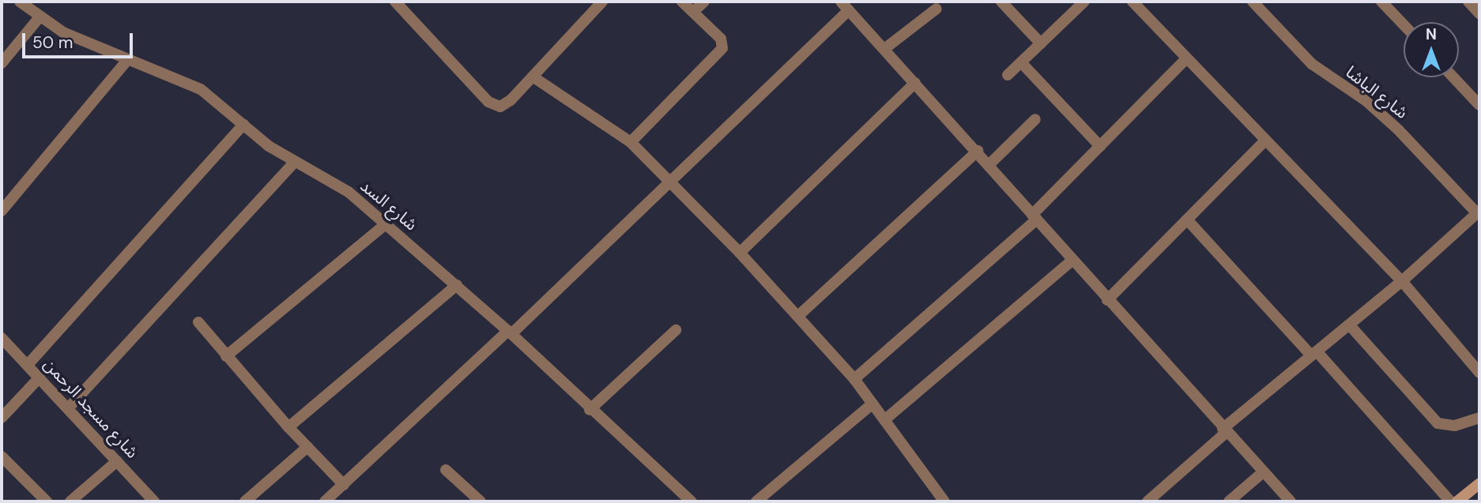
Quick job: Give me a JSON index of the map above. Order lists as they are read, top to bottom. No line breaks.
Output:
{"streets":{"street":["شارع الباشا","شارع السد","شارع مسجد الرحمن"]},"scale_bar":"50 m","north":"top"}
